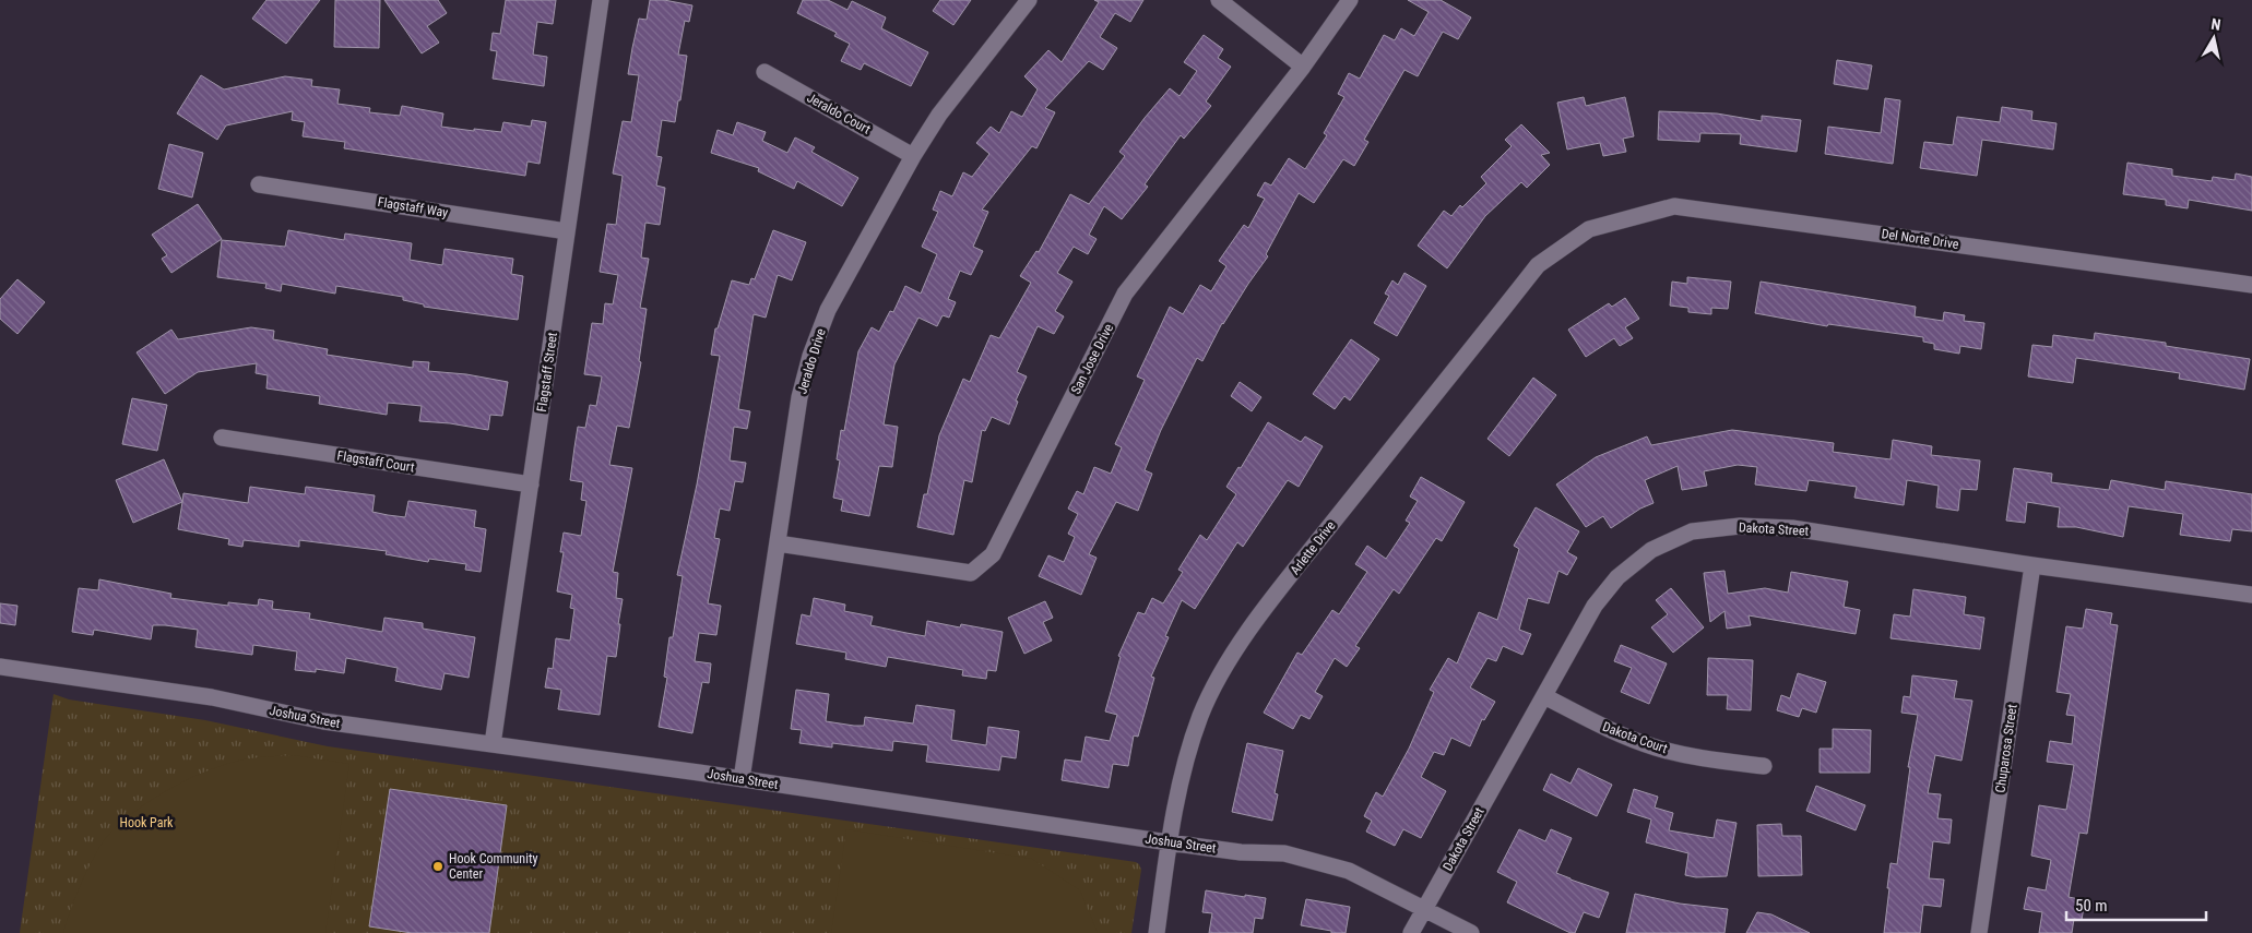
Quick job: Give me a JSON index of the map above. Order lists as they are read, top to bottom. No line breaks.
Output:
{"streets":{"street":["Jeraldo Court","Flagstaff Way","Del Norte Drive","San Jose Drive","Jeraldo Drive","Flagstaff Street","Flagstaff Court","Dakota Street","Arlette Drive","Joshua Street","Dakota Court","Chuparosa Street"]},"crossings":[["Jeraldo Court","Jeraldo Drive"],["Flagstaff Way","Flagstaff Street"],["Del Norte Drive","Arlette Drive"],["San Jose Drive","Jeraldo Drive"],["Jeraldo Drive","Joshua Street"],["Flagstaff Street","Flagstaff Court"],["Flagstaff Street","Joshua Street"],["Dakota Street","Joshua Street"],["Dakota Street","Dakota Court"],["Dakota Street","Chuparosa Street"],["Arlette Drive","Joshua Street"]],"parks":["Hook Park"],"places":["Hook Community Center"],"scale_bar":"50 m","north":"top"}
